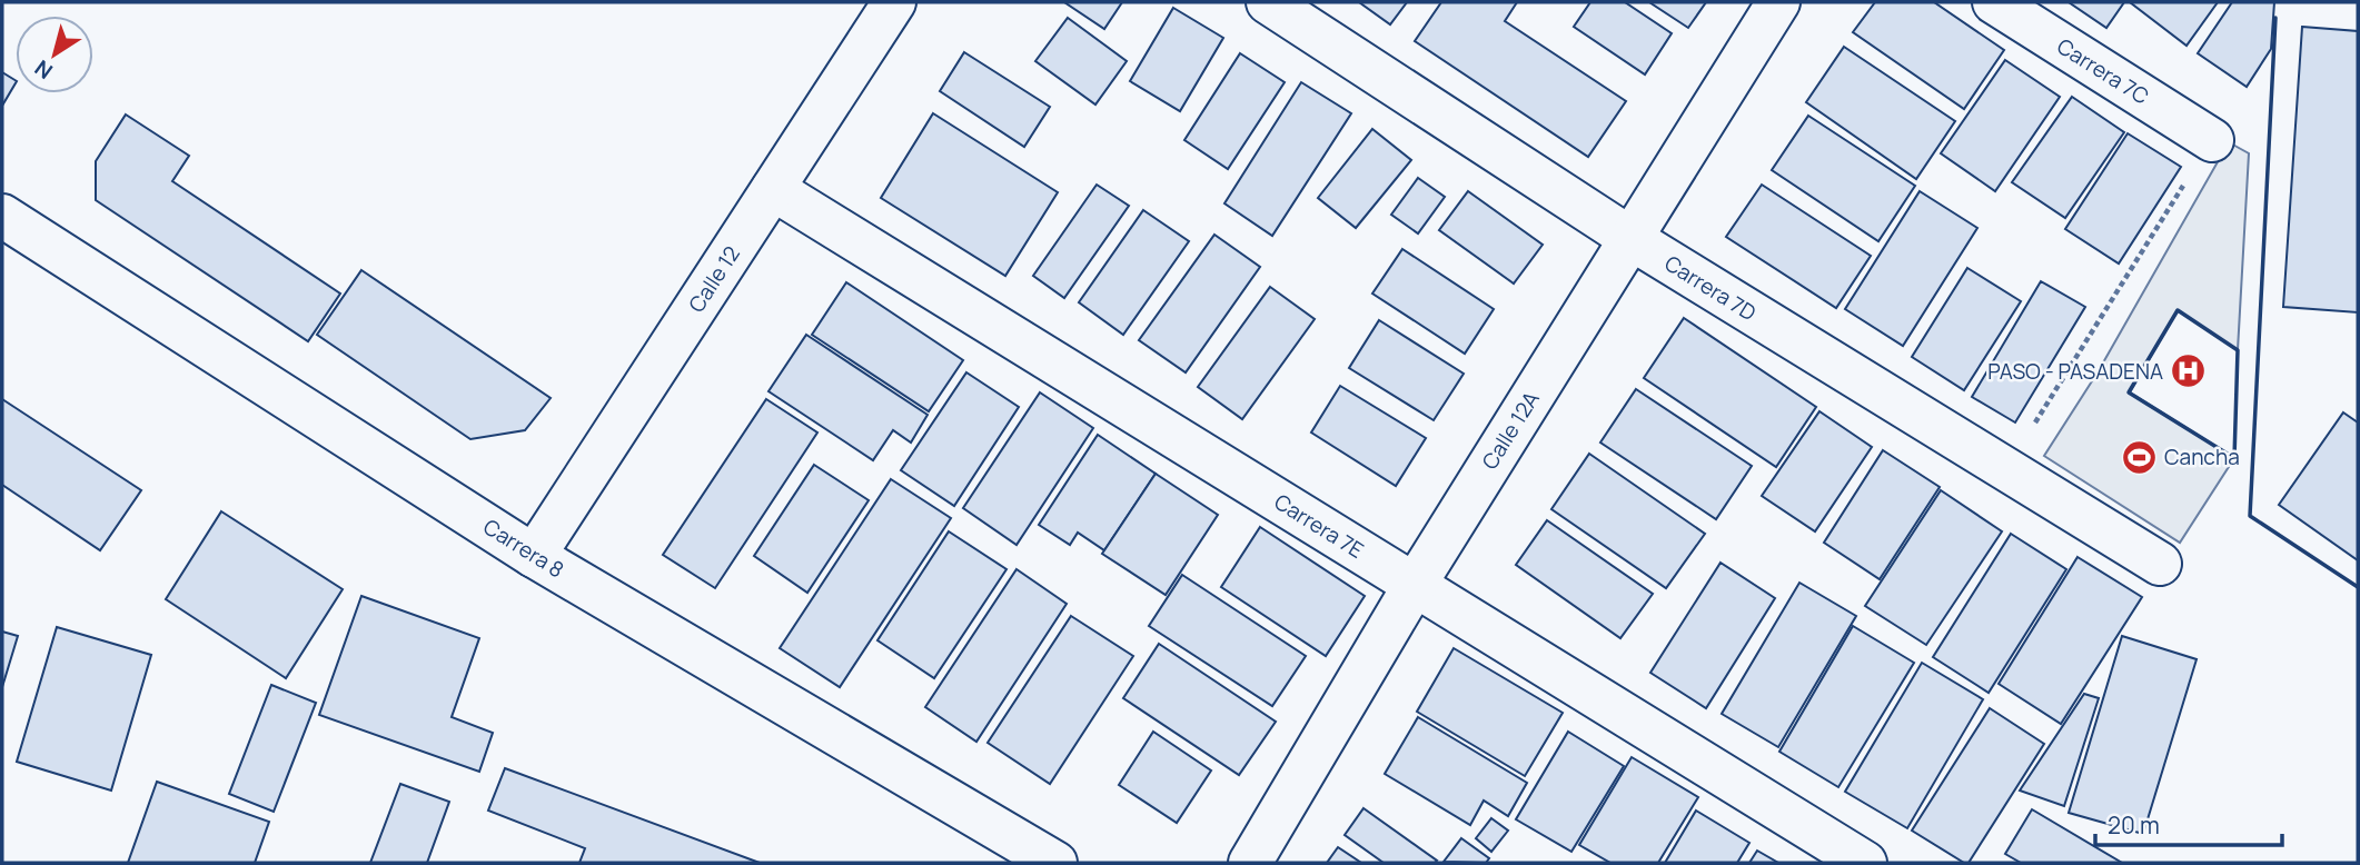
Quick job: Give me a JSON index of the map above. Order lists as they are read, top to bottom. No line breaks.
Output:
{"streets":{"street":["Carrera 7C","Calle 12","Carrera 7D","Calle 12A","Carrera 7E","Carrera 8"]},"crossings":[["Calle 12","Carrera 7E"],["Calle 12","Carrera 8"],["Carrera 7D","Calle 12A"],["Calle 12A","Carrera 7E"]],"places":{"hospital":["PASO - PASADENA"],"sports":["Cancha"]},"scale_bar":"20 m","north":"bottom left"}
